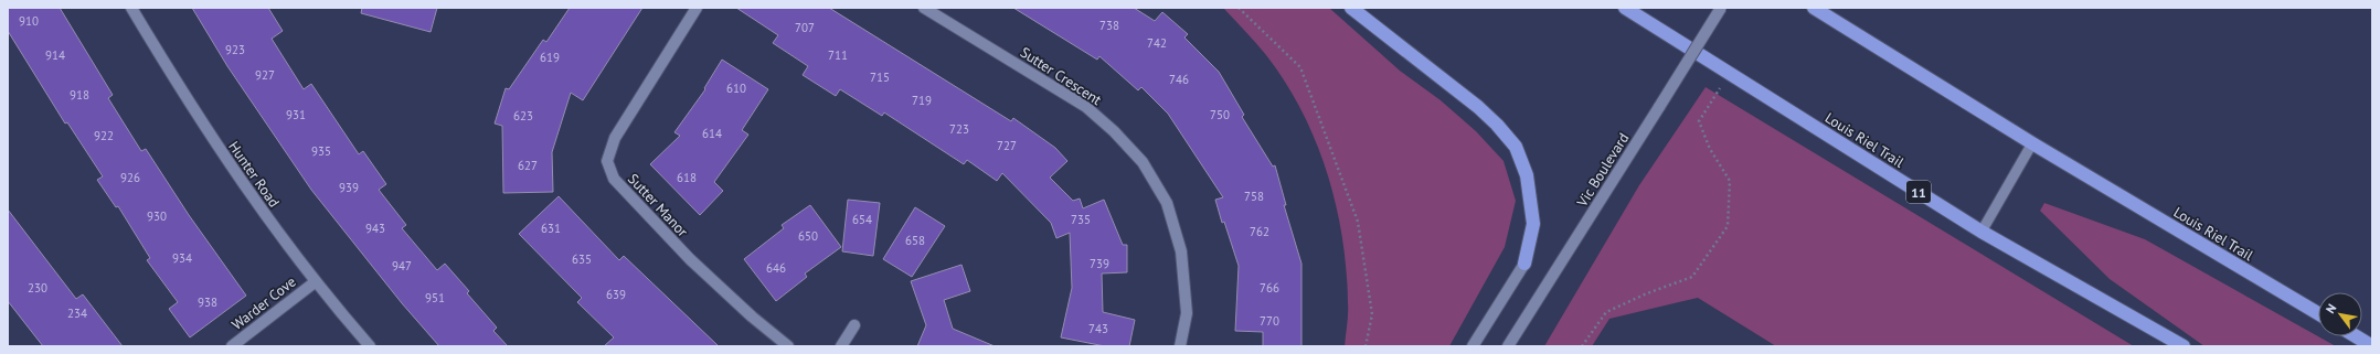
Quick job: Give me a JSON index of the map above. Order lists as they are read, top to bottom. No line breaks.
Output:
{"streets":{"highway":["Louis Riel Trail","11"],"street":["Sutter Crescent","Vic Boulevard","Hunter Road","Sutter Manor","Warder Cove"]},"crossings":[["Hunter Road","Warder Cove"]],"house_numbers":["910","738","707","742","923","914","711","619","927","715","746","610","918","719","931","750","623","723","614","922","727","935","627","926","618","939","758","930","654","735","943","631","762","650","658","934","635","739","947","646","230","766","639","951","938","234","770","743"],"north":"top left"}
